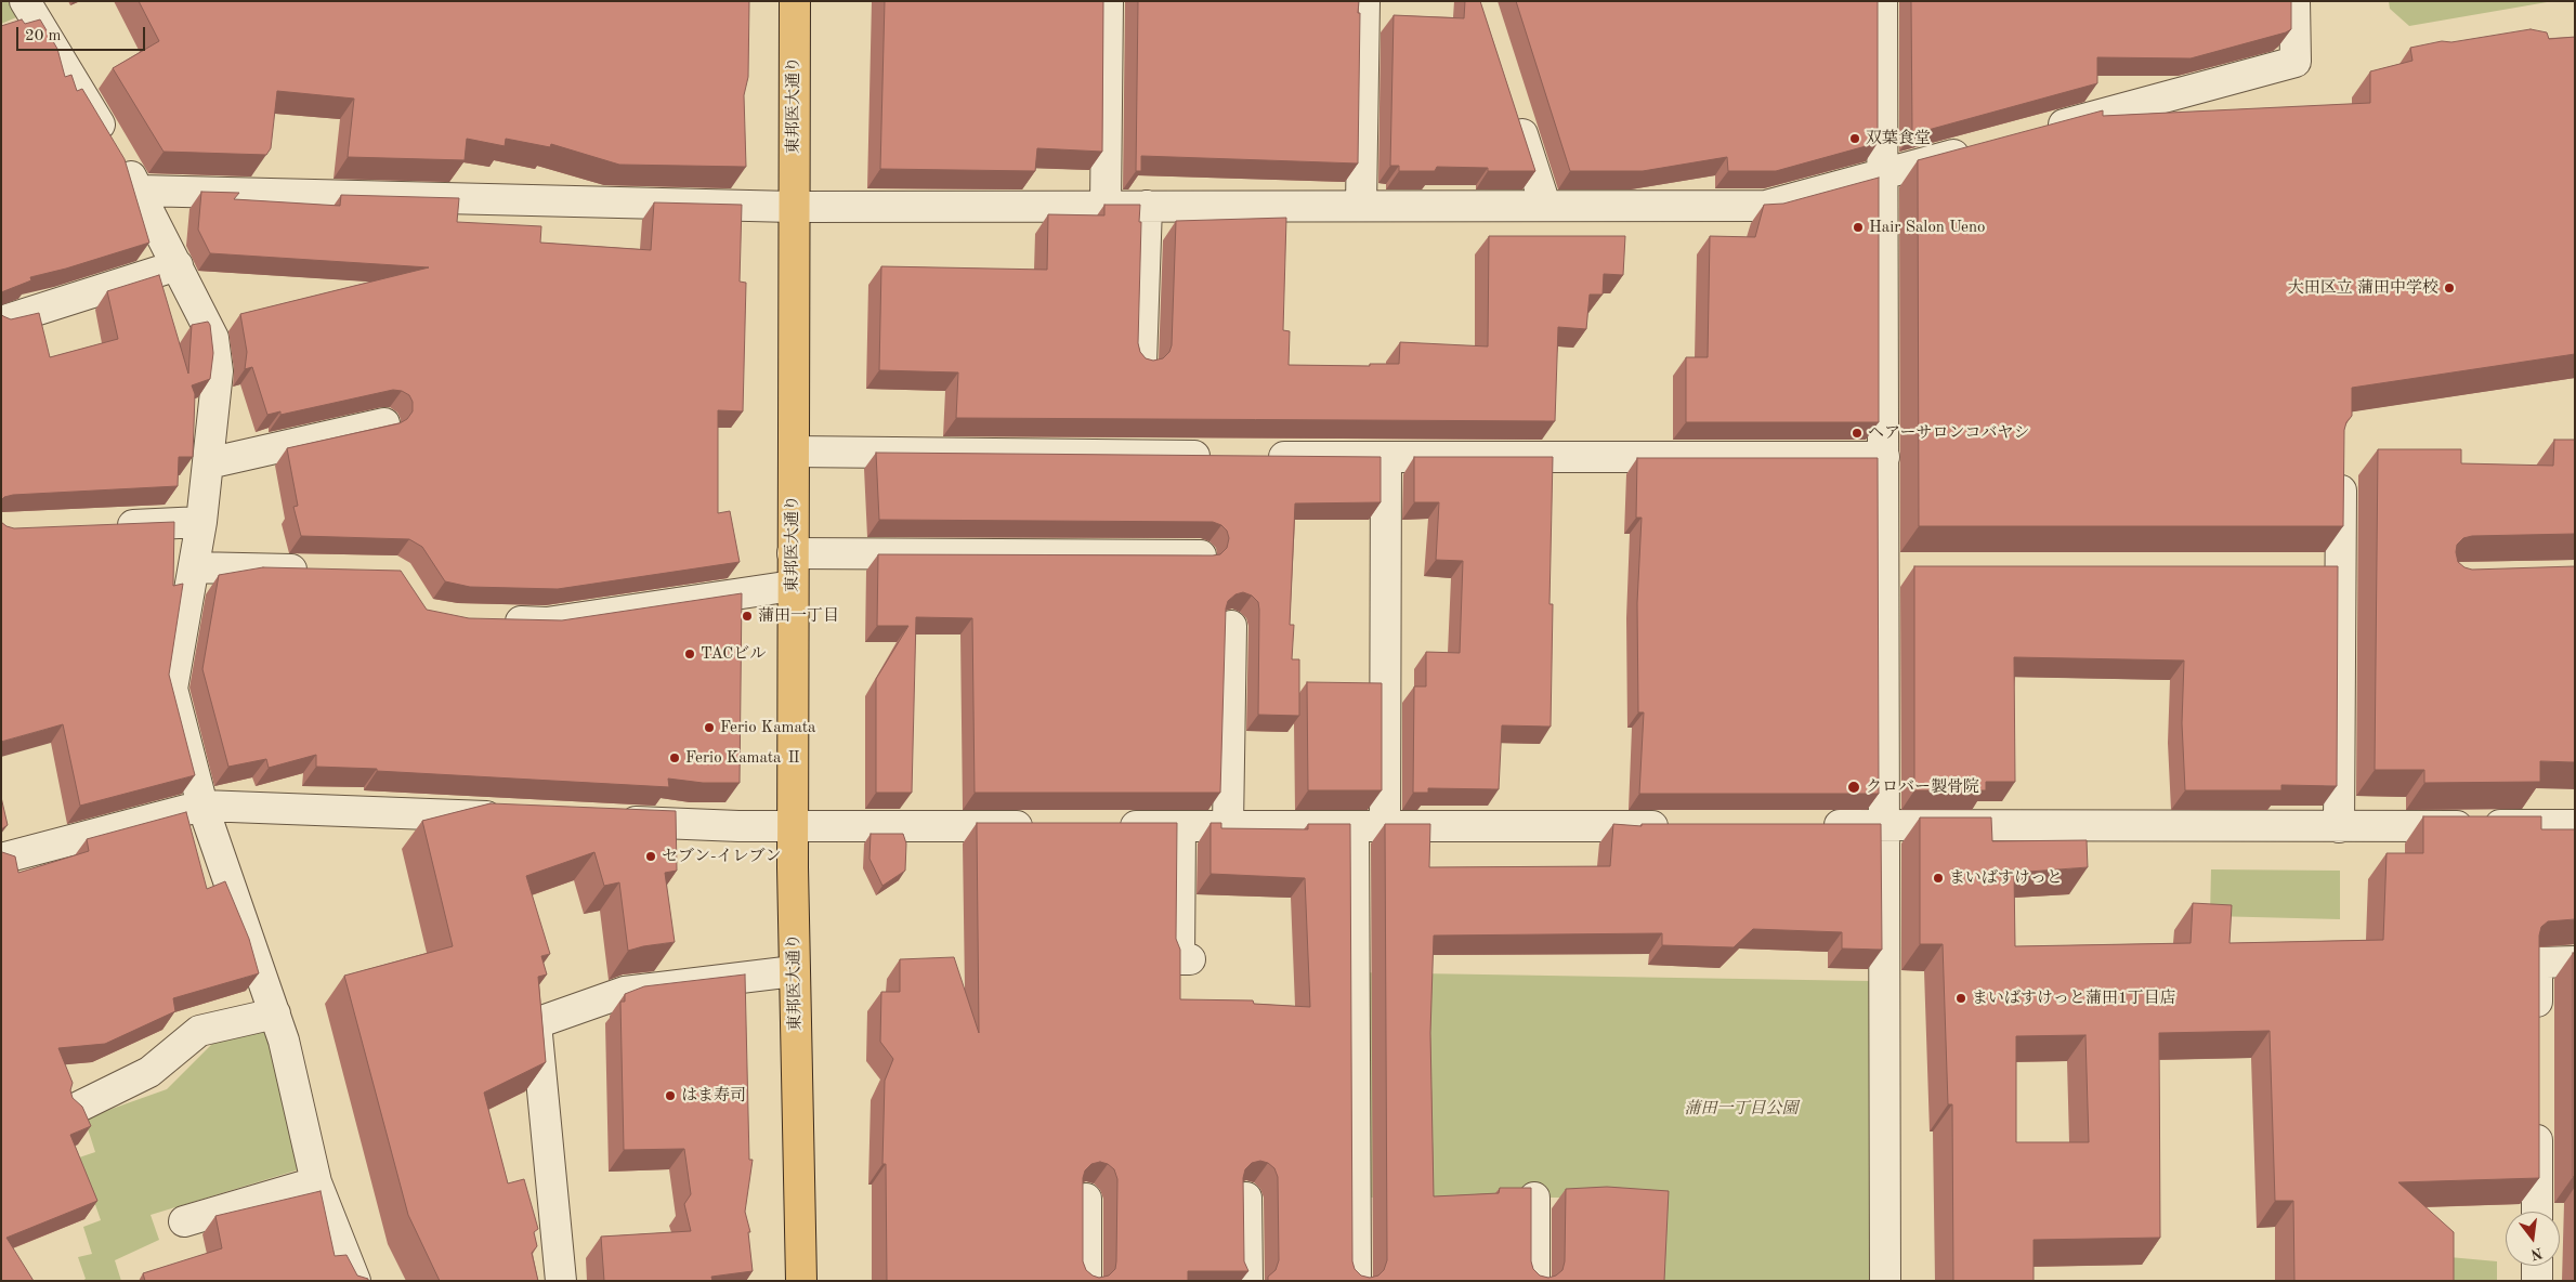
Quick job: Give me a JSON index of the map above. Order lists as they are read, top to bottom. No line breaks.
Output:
{"streets":{"main road":["東邦医大通り"]},"parks":["蒲田一丁目公園"],"places":["双葉食堂","Hair Salon Ueno","大田区立 蒲田中学校","ヘアーサロンコバヤシ","蒲田一丁目","TACビル","Ferio Kamata","Ferio Kamata Ⅱ","クロバー製骨院","セブン-イレブン","まいばすけっと","まいばすけっと蒲田1丁目店","はま寿司"],"scale_bar":"20 m","north":"bottom"}
